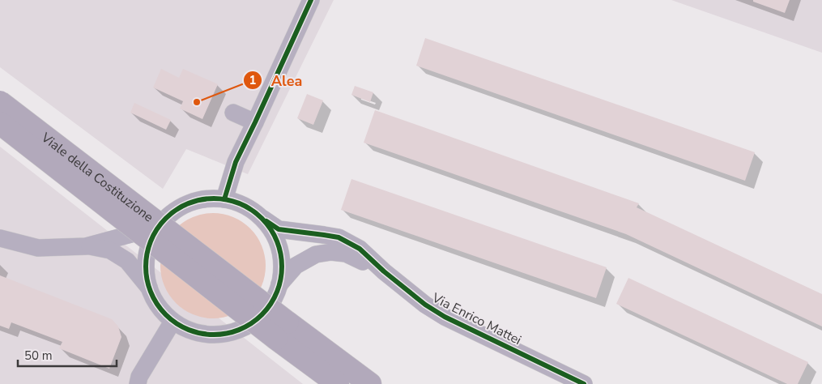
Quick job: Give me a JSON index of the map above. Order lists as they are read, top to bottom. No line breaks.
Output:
{"streets":{"highway":["Viale della Costituzione"],"street":["Via Enrico Mattei"]},"places":["Alea"],"scale_bar":"50 m"}
